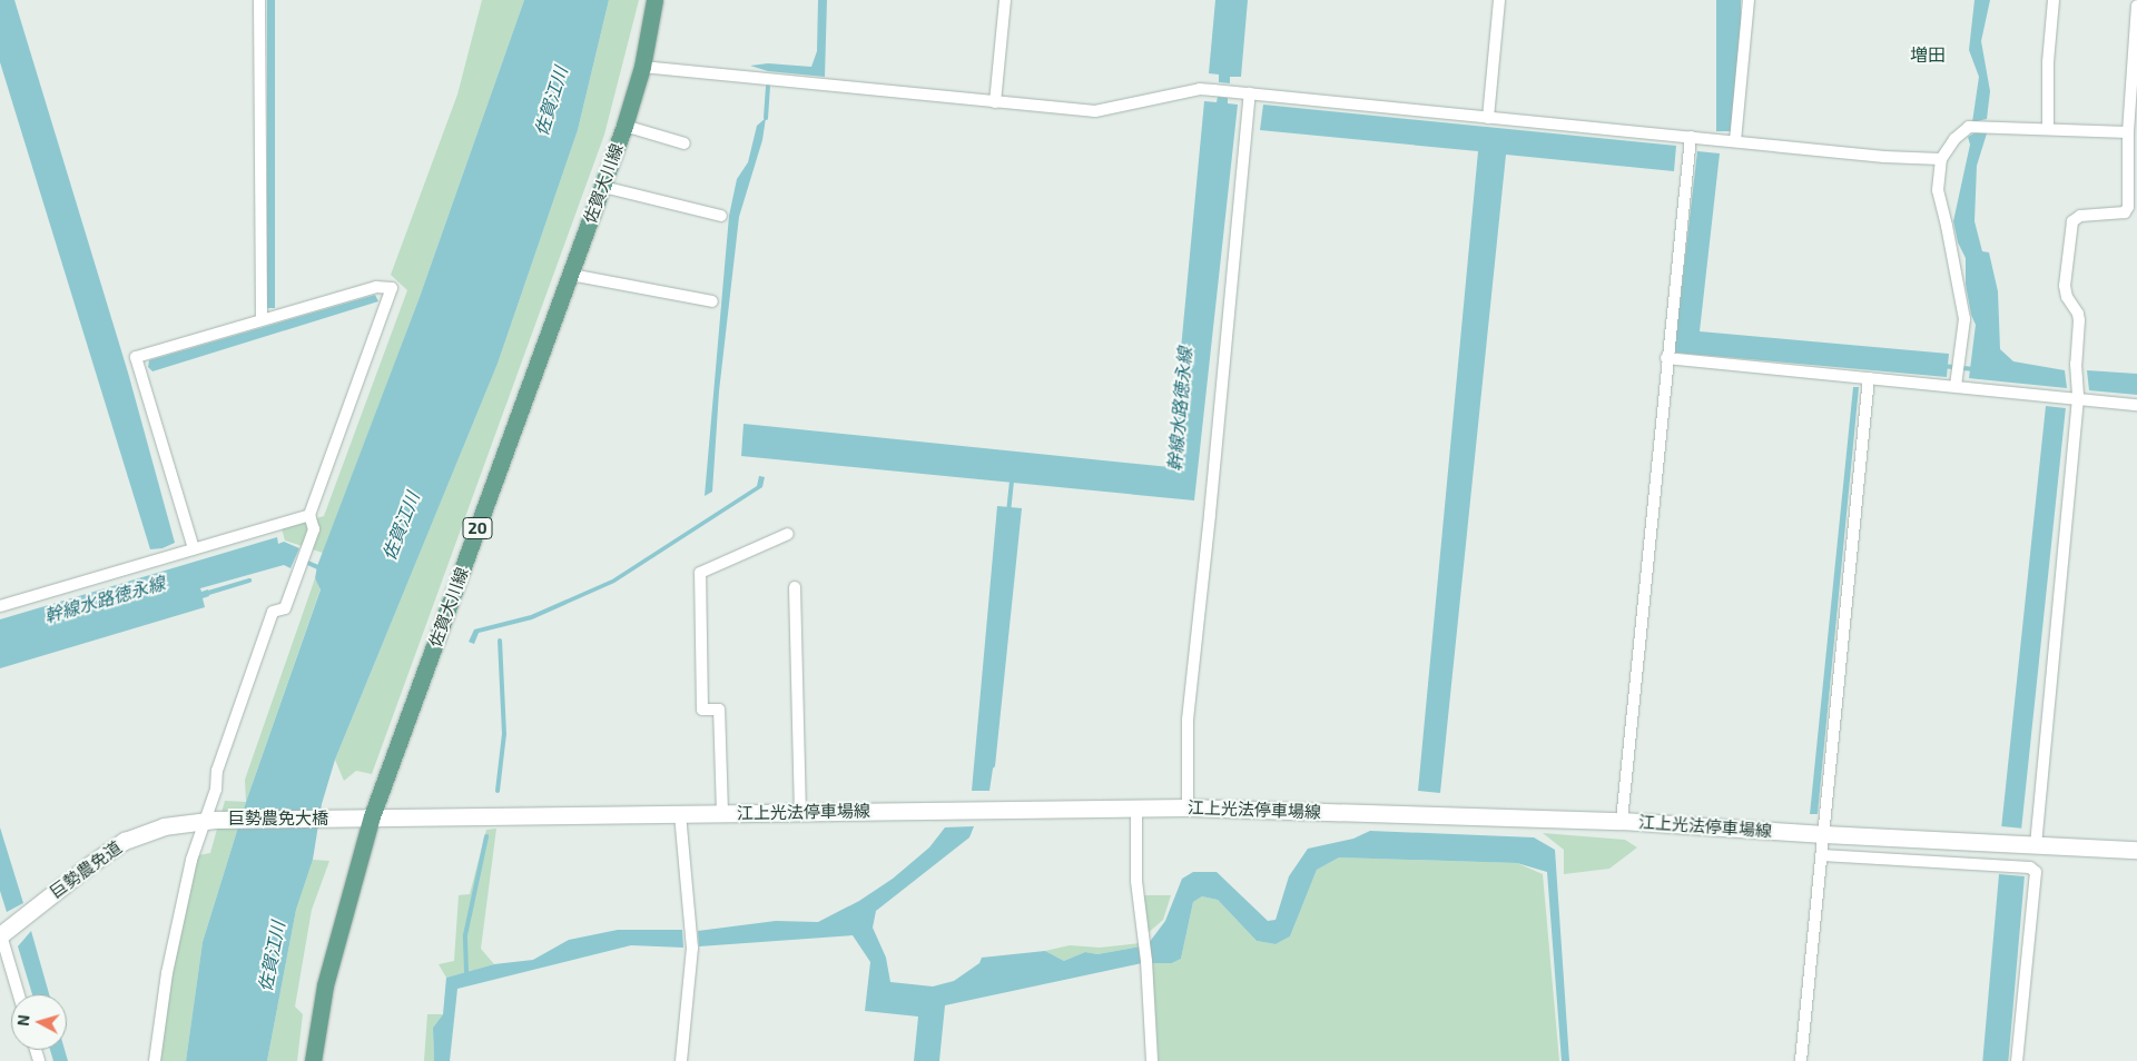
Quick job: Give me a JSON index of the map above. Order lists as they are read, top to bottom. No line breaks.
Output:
{"streets":{"main road":["佐賀大川線","20","江上光法停車場線","巨勢農免大橋","巨勢農免道"]},"crossings":[["佐賀大川線","江上光法停車場線"],["佐賀大川線","巨勢農免大橋"],["江上光法停車場線","巨勢農免大橋"],["巨勢農免大橋","巨勢農免道"]],"districts":["増田"],"water":["佐賀江川","幹線水路徳永線"],"north":"left"}
